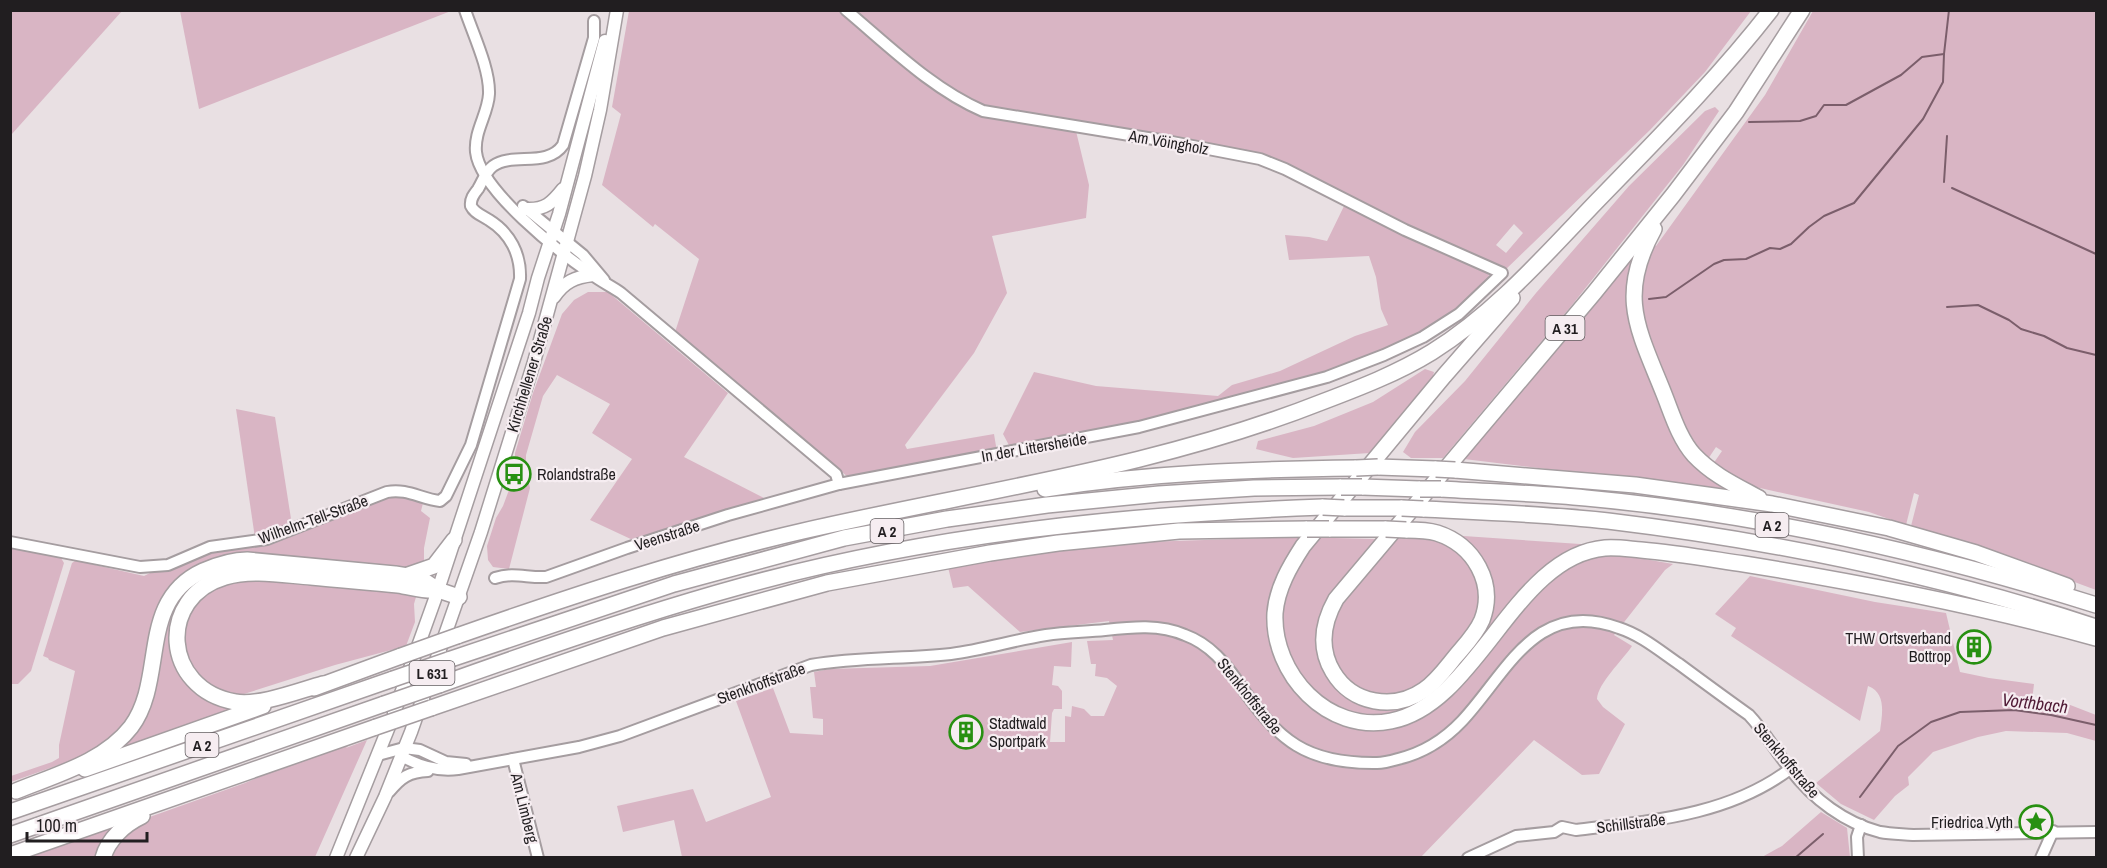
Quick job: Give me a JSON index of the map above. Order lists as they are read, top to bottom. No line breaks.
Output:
{"streets":{"highway":["A 31","A 2"],"main road":["Kirchhellener Straße","L 631"],"street":["Am Vöingholz","In der Littersheide","Wilhelm-Tell-Straße","Veenstraße","Stenkhoffstraße","Am Limberg","Schillstraße"]},"crossings":[["Am Vöingholz","In der Littersheide"],["Kirchhellener Straße","Wilhelm-Tell-Straße"],["Kirchhellener Straße","A 2"],["Kirchhellener Straße","L 631"],["Kirchhellener Straße","Stenkhoffstraße"],["In der Littersheide","Veenstraße"],["Stenkhoffstraße","Am Limberg"],["Stenkhoffstraße","Schillstraße"]],"water":["Vorthbach"],"places":{"bus stop":["Rolandstraße"],"building":["THW Ortsverband Bottrop","Stadtwald Sportpark"],"place":["Friedrica Vyth"]},"scale_bar":"100 m"}
